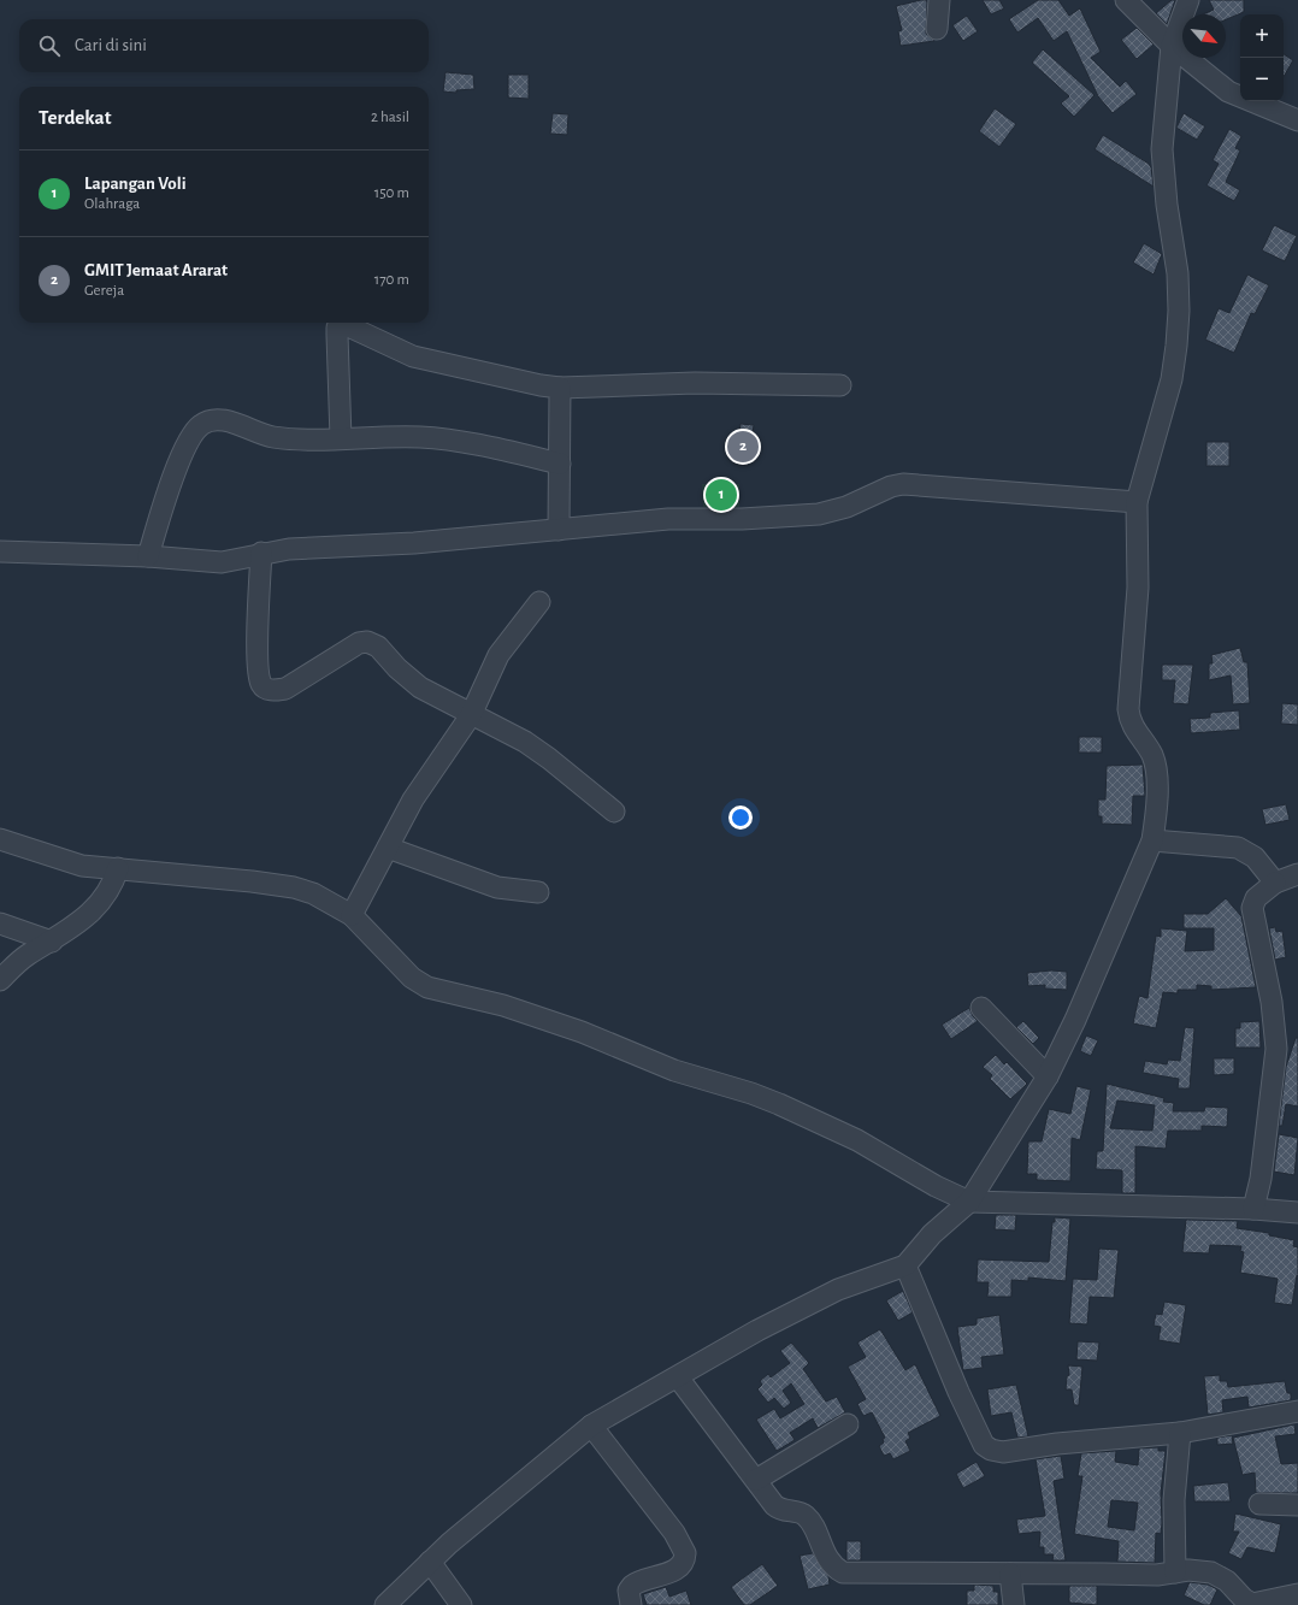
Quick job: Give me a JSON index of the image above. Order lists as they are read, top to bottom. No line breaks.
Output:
{"north":"bottom right","page":{"map_buttons":["+","−"],"search":"Cari di sini","heading":["Terdekat","2 hasil"],"list":[{"mark":"1","name":"Lapangan Voli","note":"Olahraga","value":"150 m"},{"mark":"2","name":"GMIT Jemaat Ararat","note":"Gereja","value":"170 m"}],"pins":["2","1"]}}
